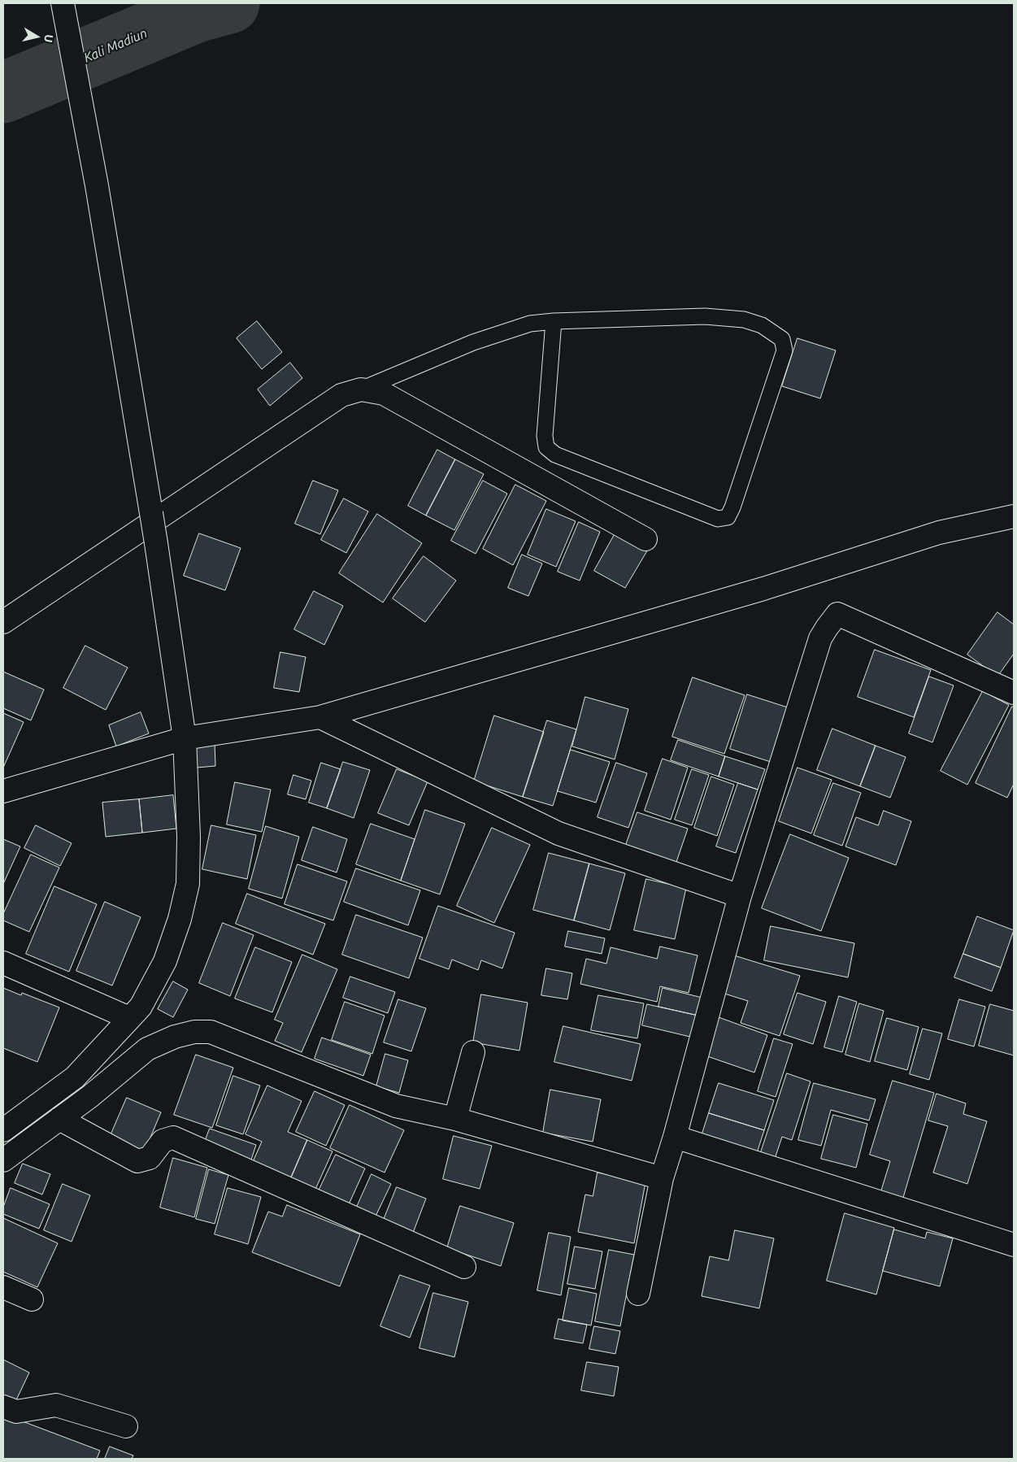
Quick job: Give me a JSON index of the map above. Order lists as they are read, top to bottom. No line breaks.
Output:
{"water":["Kali Madiun"],"north":"right"}
